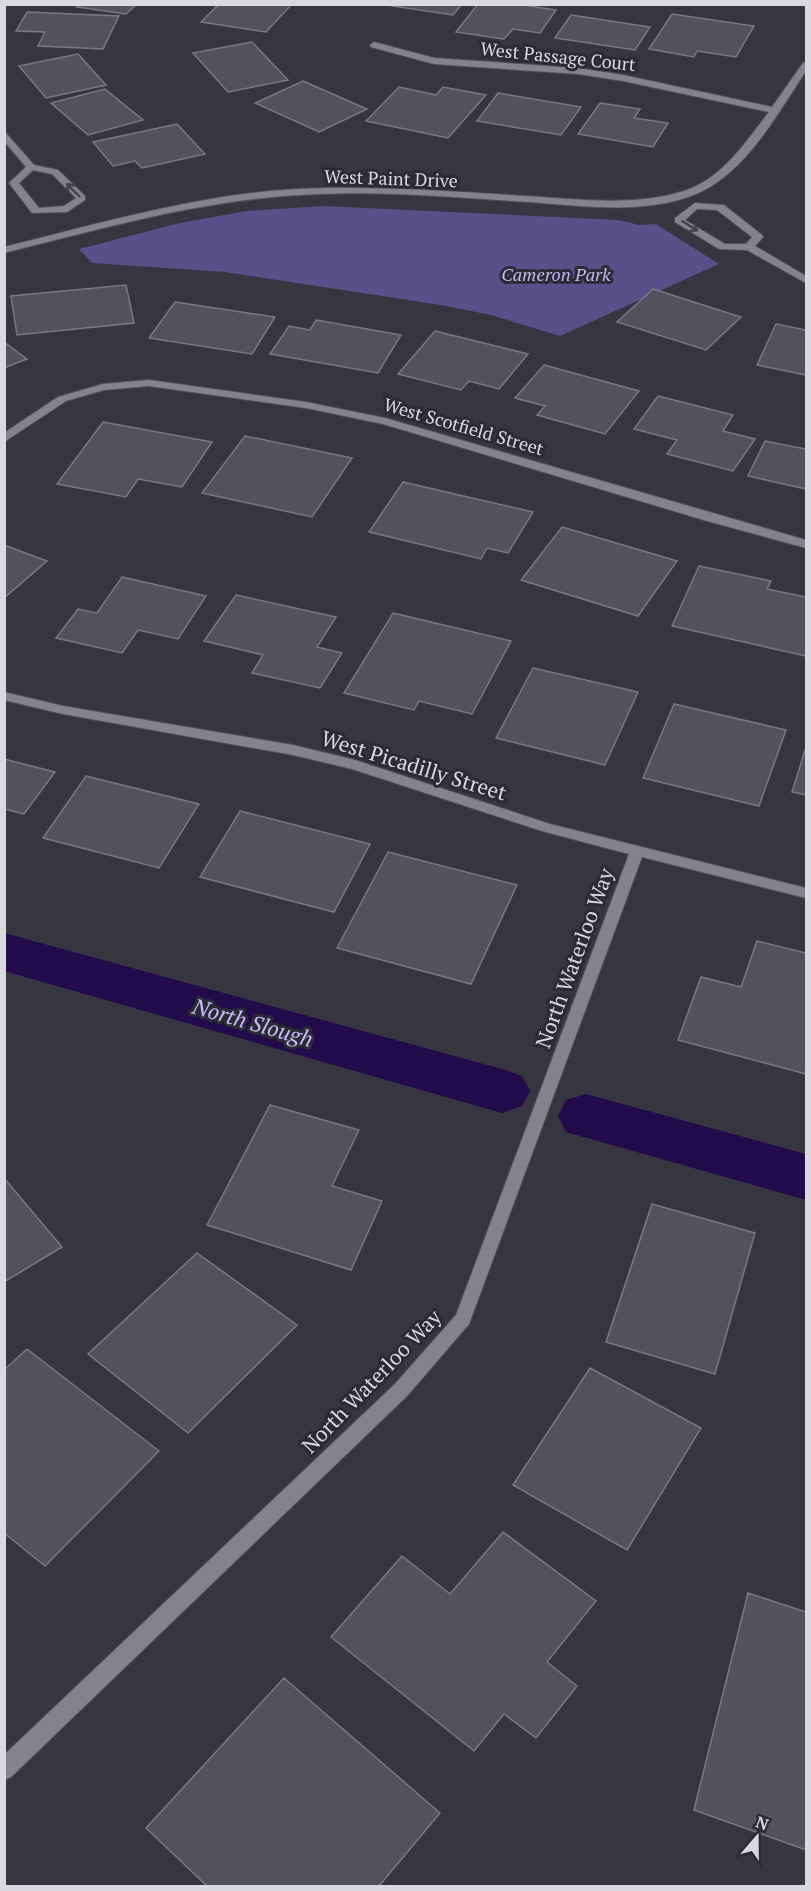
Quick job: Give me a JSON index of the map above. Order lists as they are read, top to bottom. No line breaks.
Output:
{"streets":{"street":["West Passage Court","West Paint Drive","West Scotfield Street","West Picadilly Street","North Waterloo Way"]},"crossings":[["West Passage Court","West Paint Drive"],["West Picadilly Street","North Waterloo Way"]],"water":["North Slough"],"parks":["Cameron Park"],"north":"top"}
